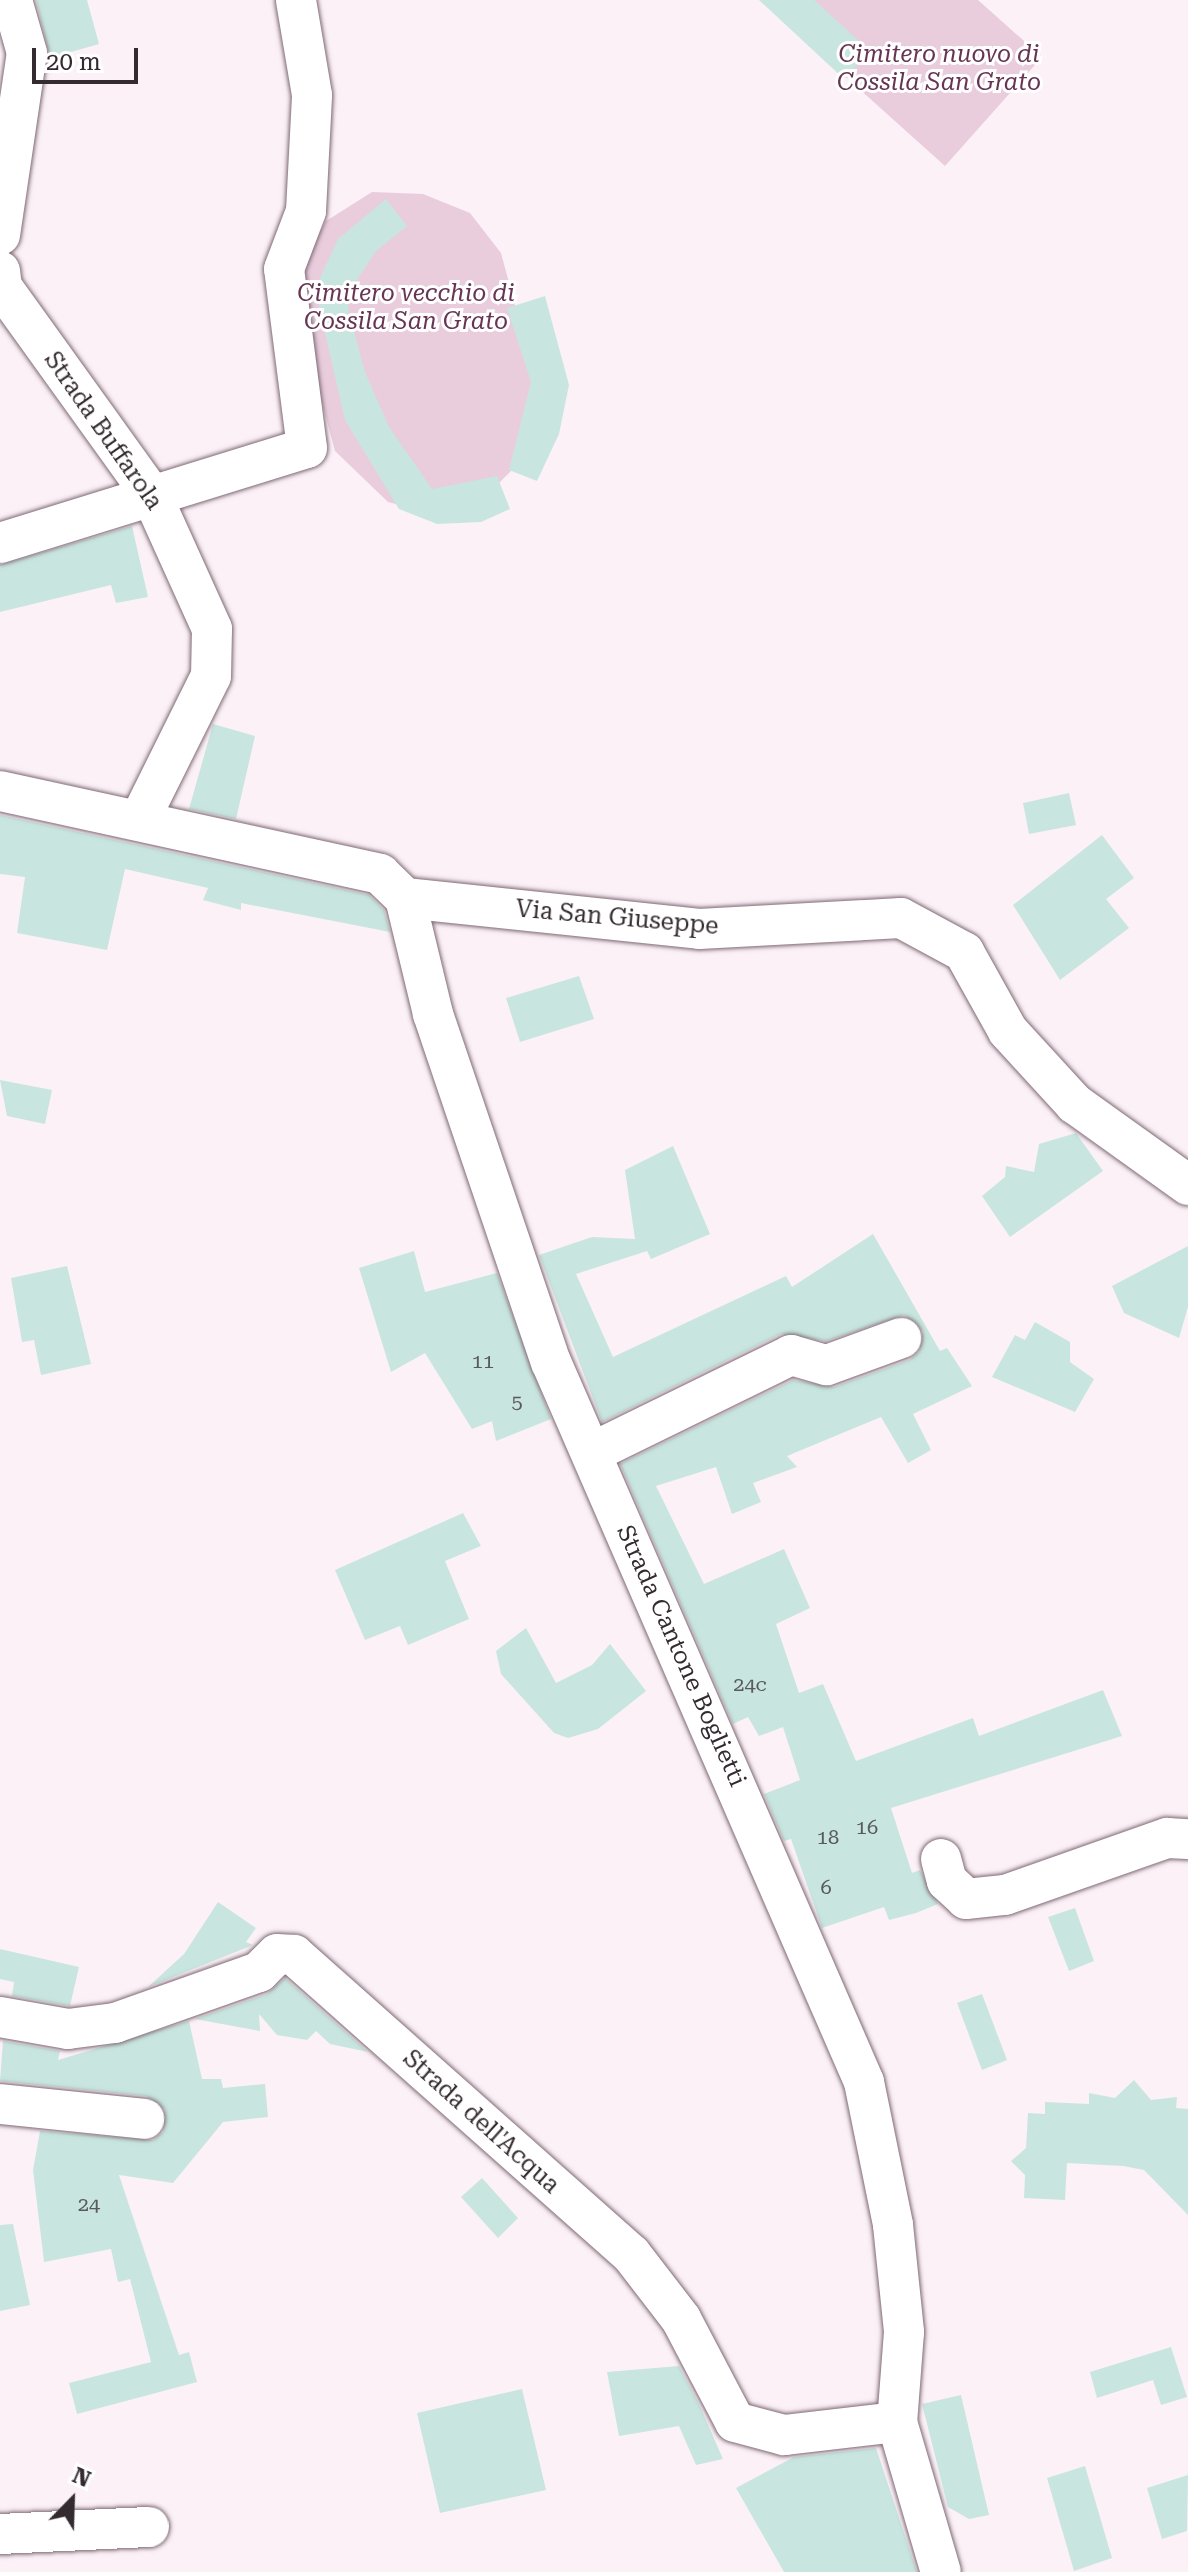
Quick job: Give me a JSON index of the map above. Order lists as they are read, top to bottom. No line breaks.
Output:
{"streets":{"street":["Strada Buffarola","Via San Giuseppe","Strada Cantone Boglietti","Strada dell'Acqua"]},"crossings":[["Via San Giuseppe","Strada Cantone Boglietti"],["Strada Cantone Boglietti","Strada dell'Acqua"]],"parks":["Cimitero nuovo di Cossila San Grato","Cimitero vecchio di Cossila San Grato"],"house_numbers":["11","5","24c","16","18","6","24"],"scale_bar":"20 m","north":"top right"}
